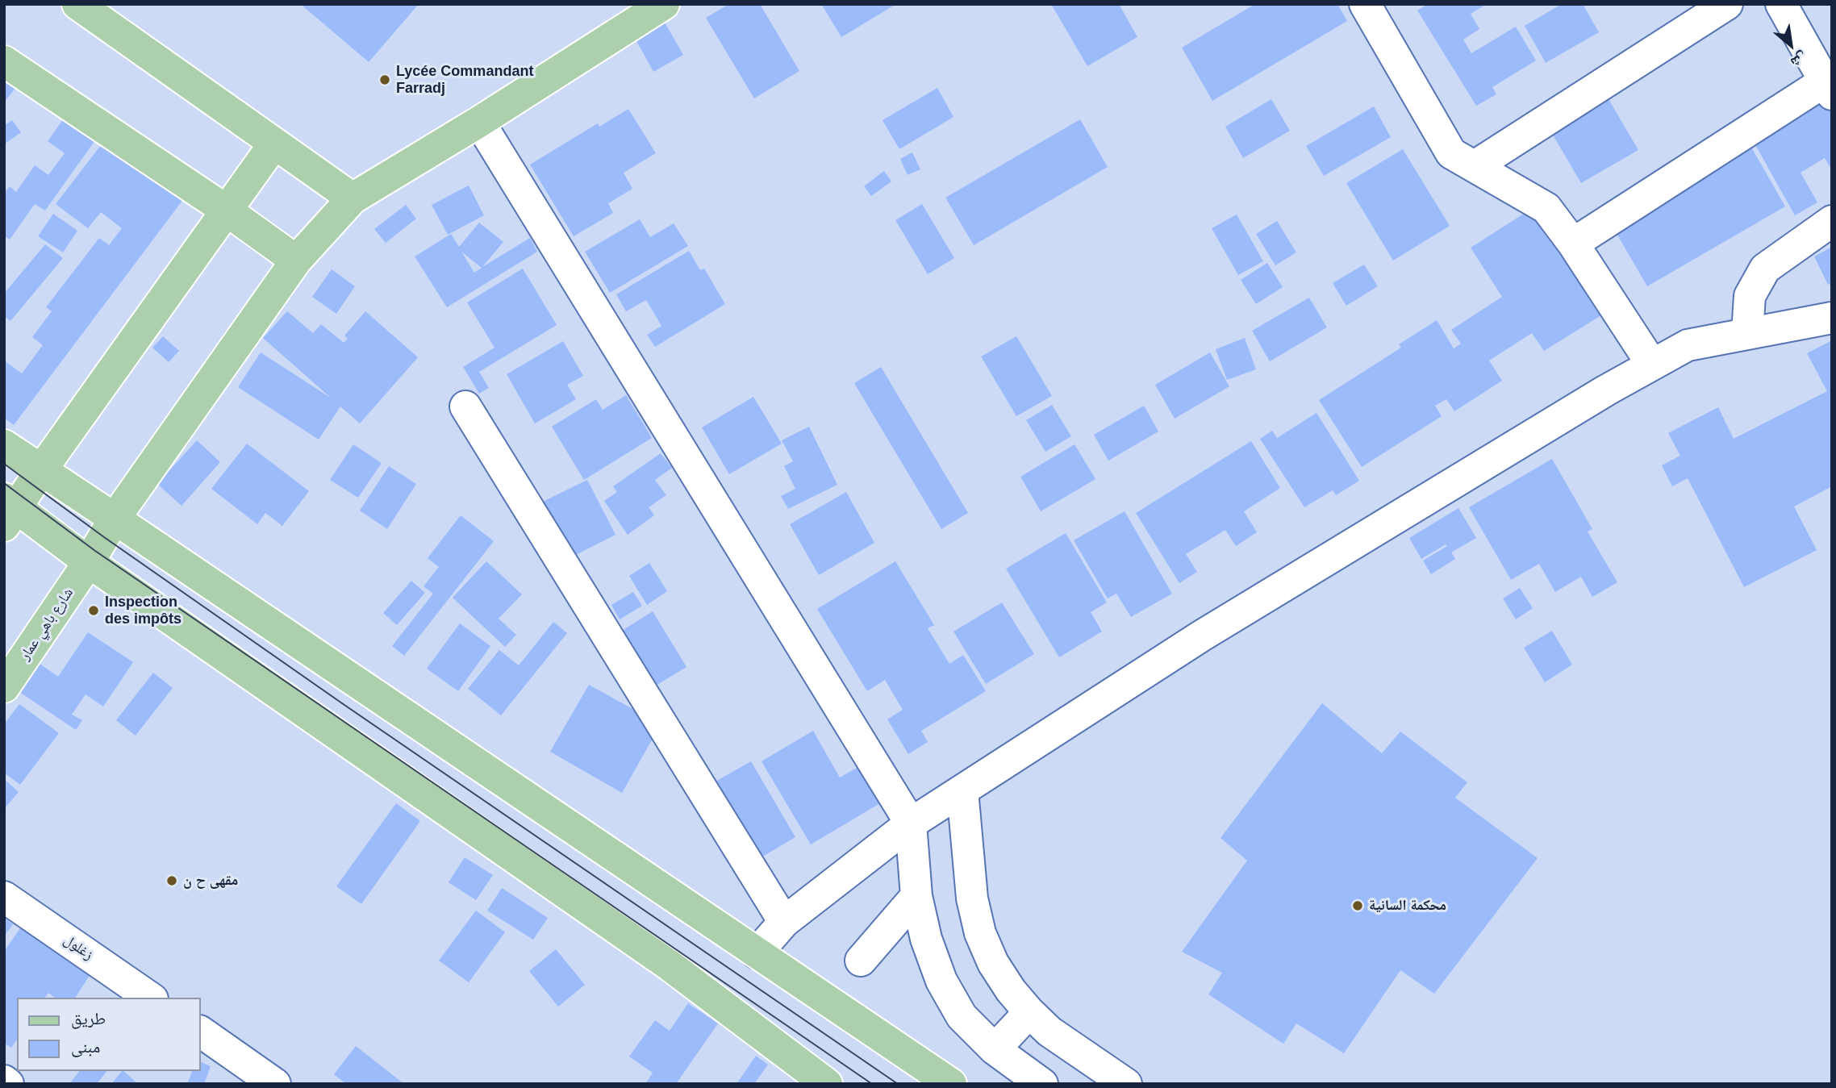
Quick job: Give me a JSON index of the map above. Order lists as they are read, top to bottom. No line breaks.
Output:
{"streets":{"main road":["شارع باهي عمار"],"street":["زغلول"]},"places":["Lycée Commandant Farradj","Inspection des impôts","مقهى ح ن","محكمة السانية"],"legend":["طريق","مبنى"],"north":"bottom right"}
